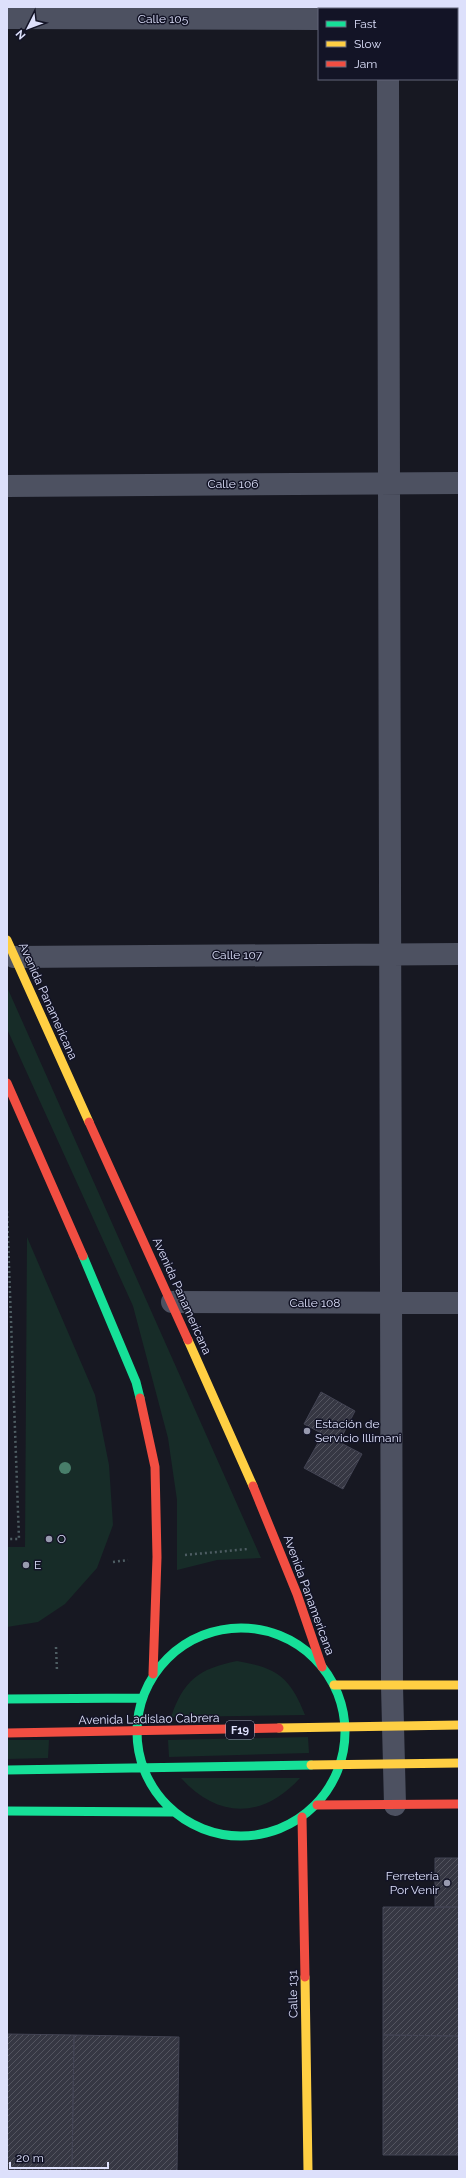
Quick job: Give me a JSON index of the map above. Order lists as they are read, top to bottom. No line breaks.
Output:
{"streets":{"main road":["Avenida Panamericana","Avenida Ladislao Cabrera","F19","Calle 131"],"street":["Calle 105","Calle 106","Calle 107","Calle 108"]},"crossings":[["Calle 107","Avenida Panamericana"],["Avenida Panamericana","Calle 108"]],"places":["Estación de Servicio Illimani","O","E","Ferretería Por Venir"],"legend":["Fast","Slow","Jam"],"scale_bar":"20 m","north":"bottom left"}
